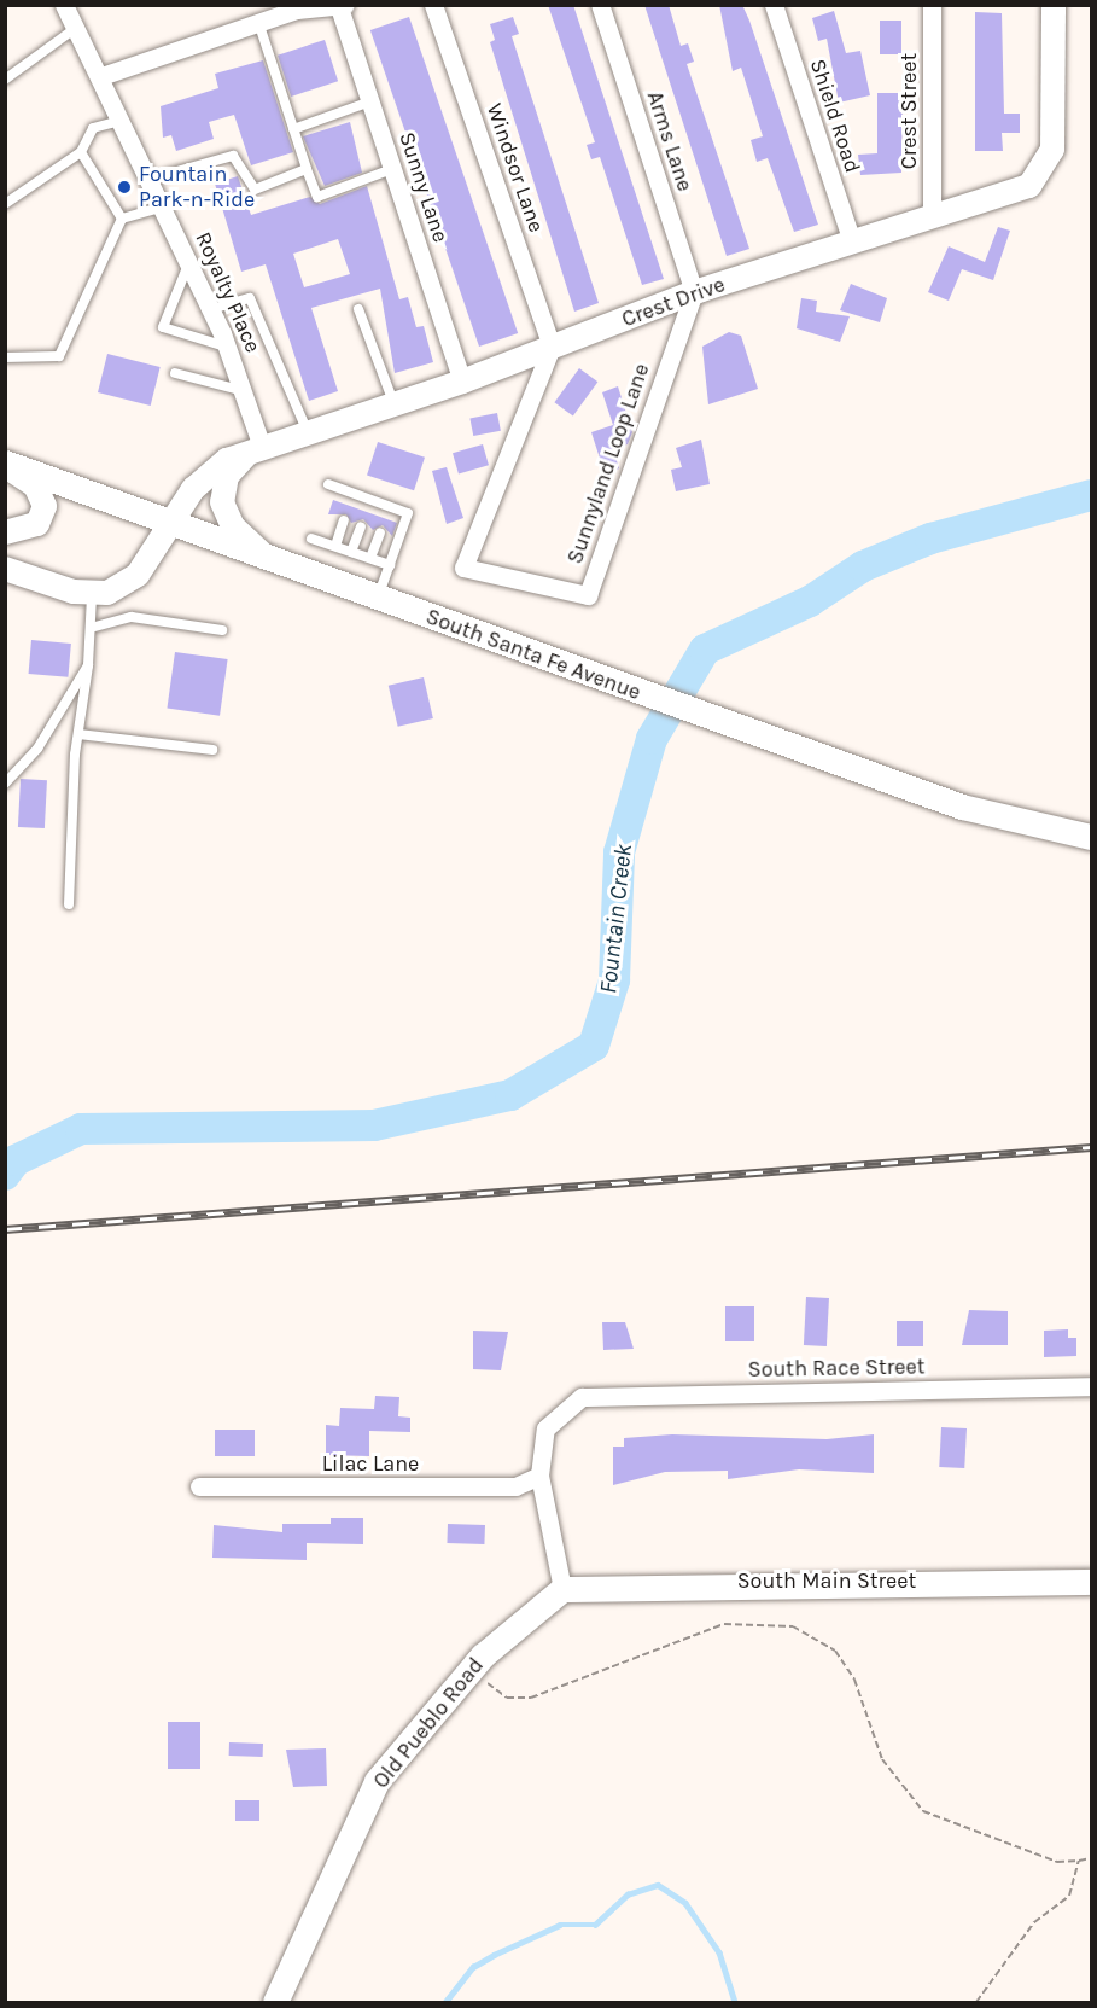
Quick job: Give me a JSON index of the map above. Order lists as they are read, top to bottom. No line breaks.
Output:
{"streets":{"main road":["South Santa Fe Avenue","South Main Street","Old Pueblo Road"],"street":["Crest Street","Shield Road","Arms Lane","Windsor Lane","Sunny Lane","Royalty Place","Crest Drive","Sunnyland Loop Lane","South Race Street","Lilac Lane"]},"crossings":[["Crest Street","Crest Drive"],["Shield Road","Crest Drive"],["Arms Lane","Crest Drive"],["Arms Lane","Sunnyland Loop Lane"],["Windsor Lane","Crest Drive"],["Windsor Lane","Sunnyland Loop Lane"],["Sunny Lane","Crest Drive"],["Royalty Place","Crest Drive"],["Crest Drive","Sunnyland Loop Lane"],["Crest Drive","South Santa Fe Avenue"],["South Race Street","Lilac Lane"],["South Main Street","Old Pueblo Road"]],"water":["Fountain Creek"],"places":["Fountain Park-n-Ride"]}
